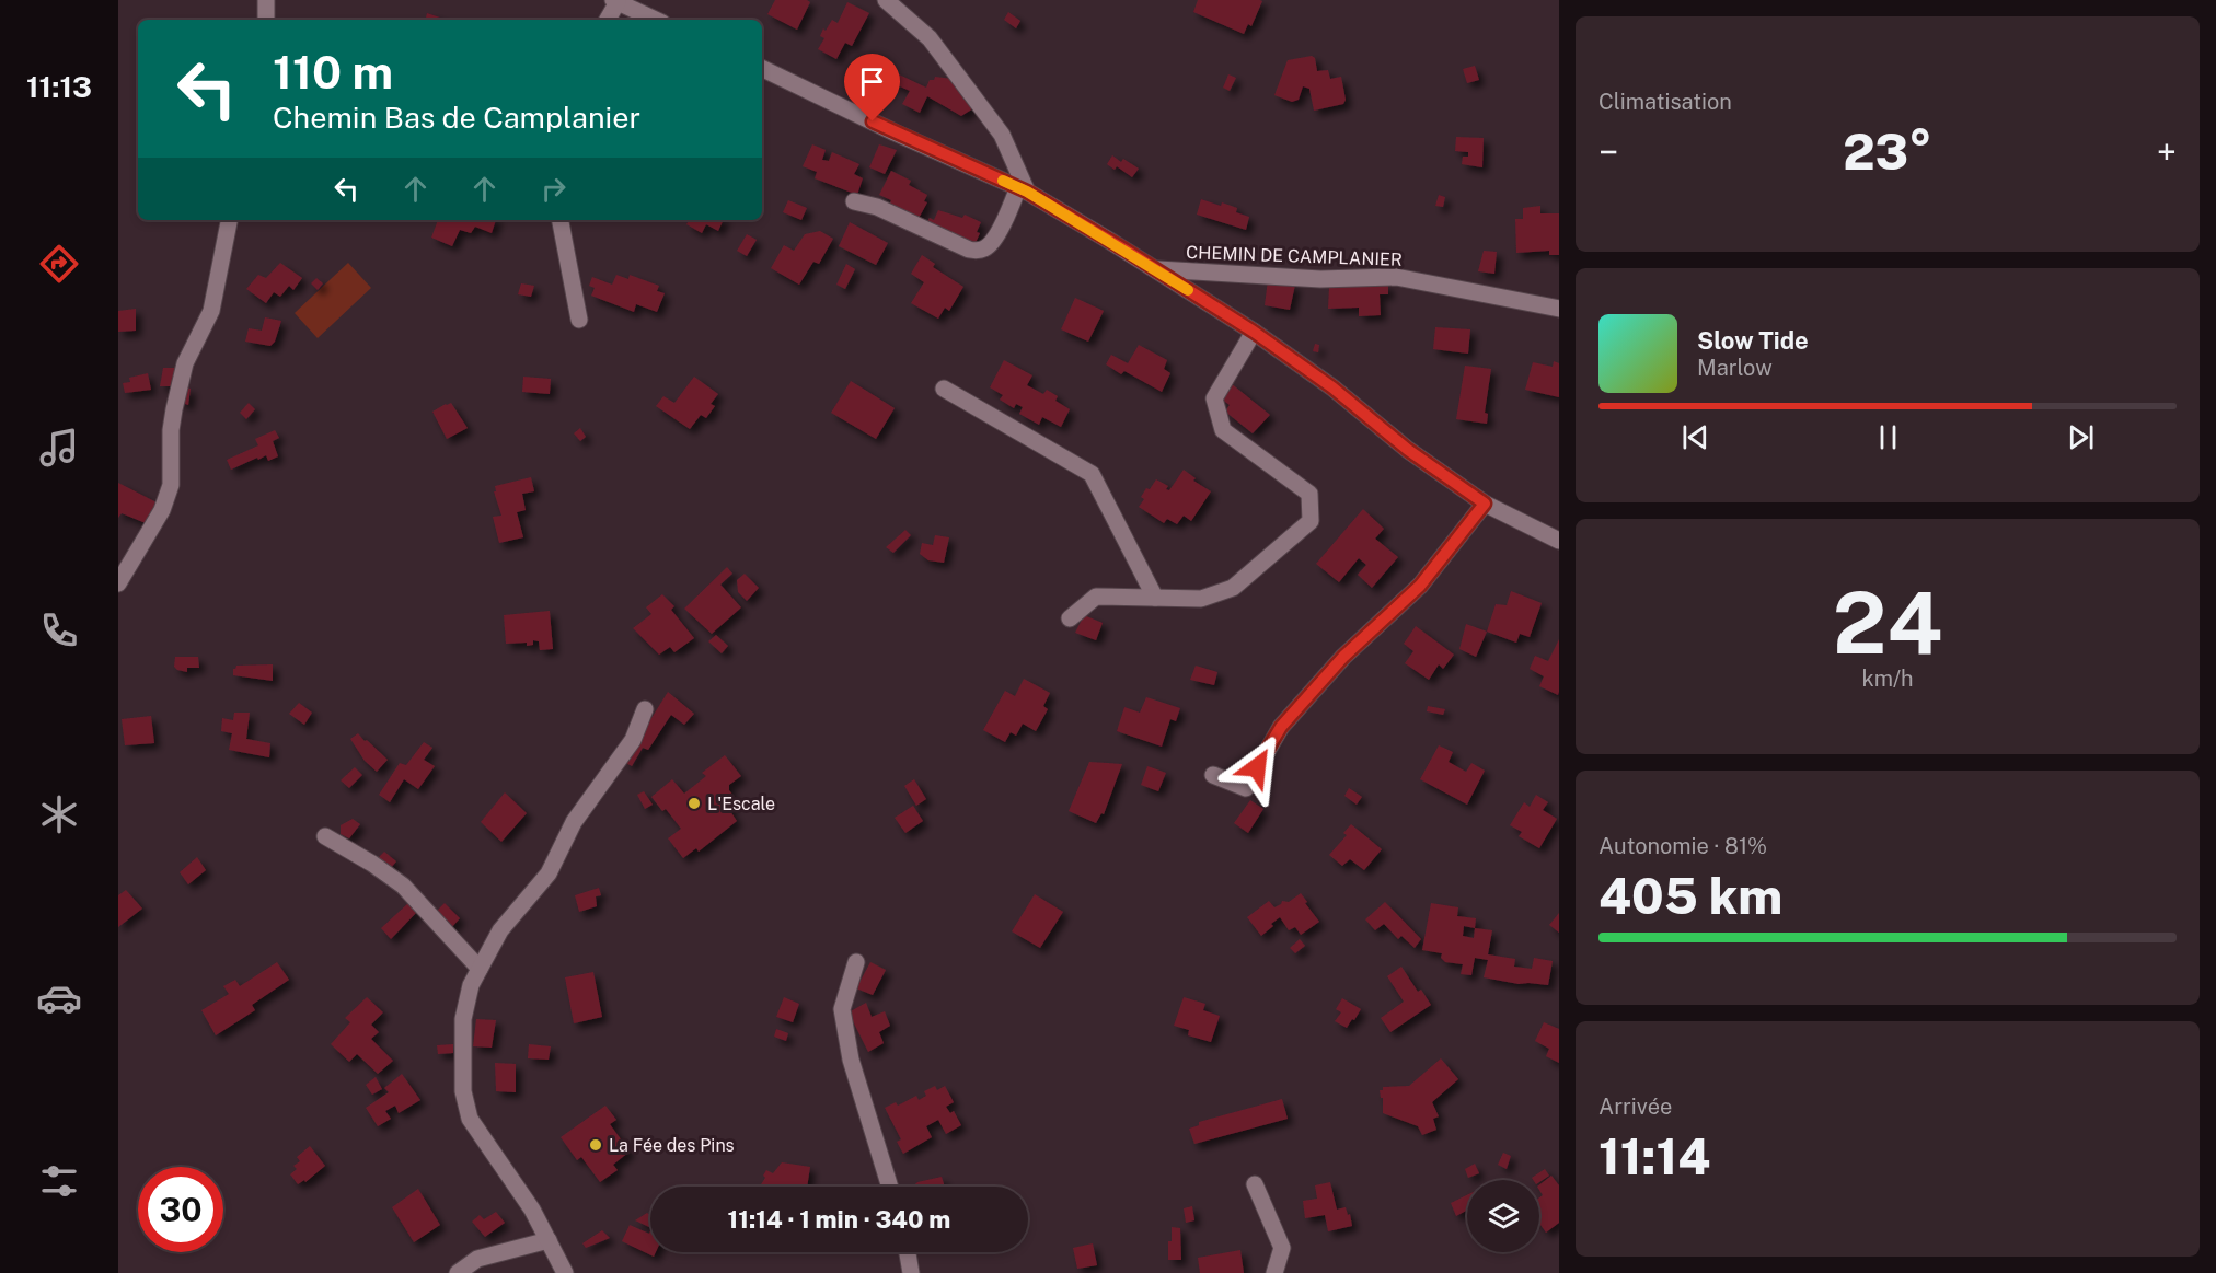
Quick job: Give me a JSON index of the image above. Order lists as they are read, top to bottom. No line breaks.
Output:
{"streets":{"street":["CHEMIN DE CAMPLANIER"]},"places":["L'Escale","La Fée des Pins"],"page":{"tabs":"11:13","tile":["Climatisation",["24","km/h"],["Autonomie · 81%","405 km"],["Arrivée","11:14"]],"turn":["110 m","Chemin Bas de Camplanier"],"heat":["−","23°","+"],"song":["Slow Tide","Marlow"],"limit":"30","trip":"11:14 · 1 min · 340 m"}}
